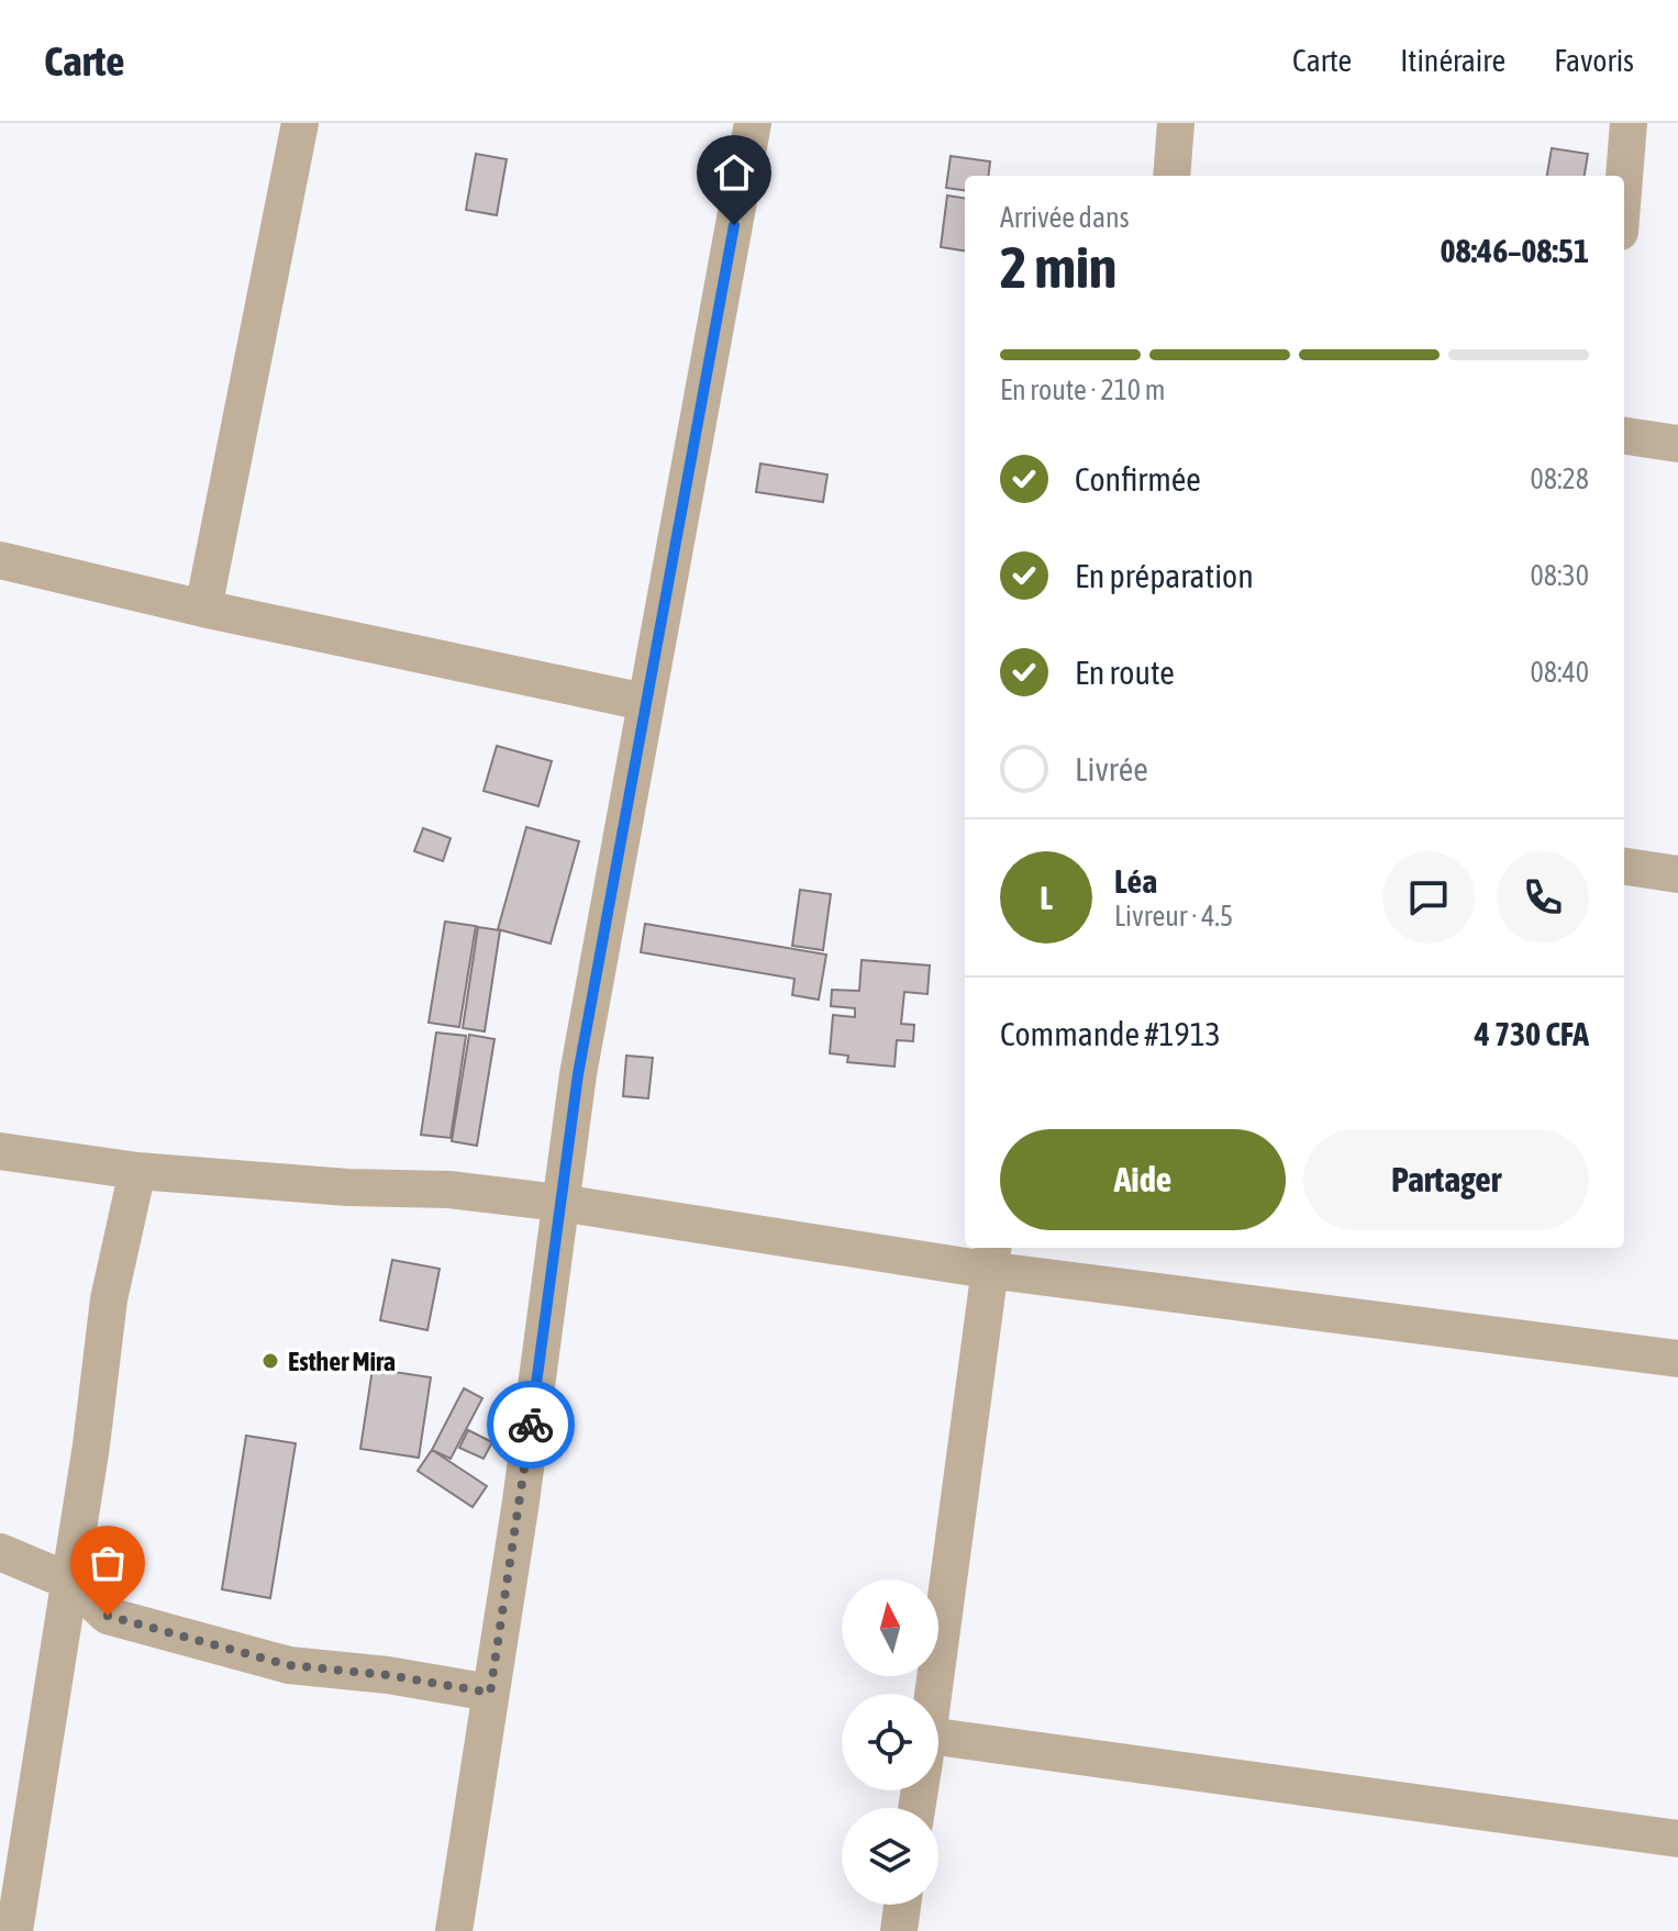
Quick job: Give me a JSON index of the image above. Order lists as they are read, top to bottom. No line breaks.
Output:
{"places":["Esther Mira"],"north":"top","page":{"header":"Carte","nav":["Carte","Itinéraire","Favoris"],"heading":["2 min","Arrivée dans","08:46–08:51"],"panel":["Léa","Livreur · 4.5","Commande #1913","4 730 CFA"],"bar":"En route · 210 m","list":[["Confirmée","08:28"],["En préparation","08:30"],["En route","08:40"],"Livrée"],"round":"L","buttons":["Aide","Partager"]}}
